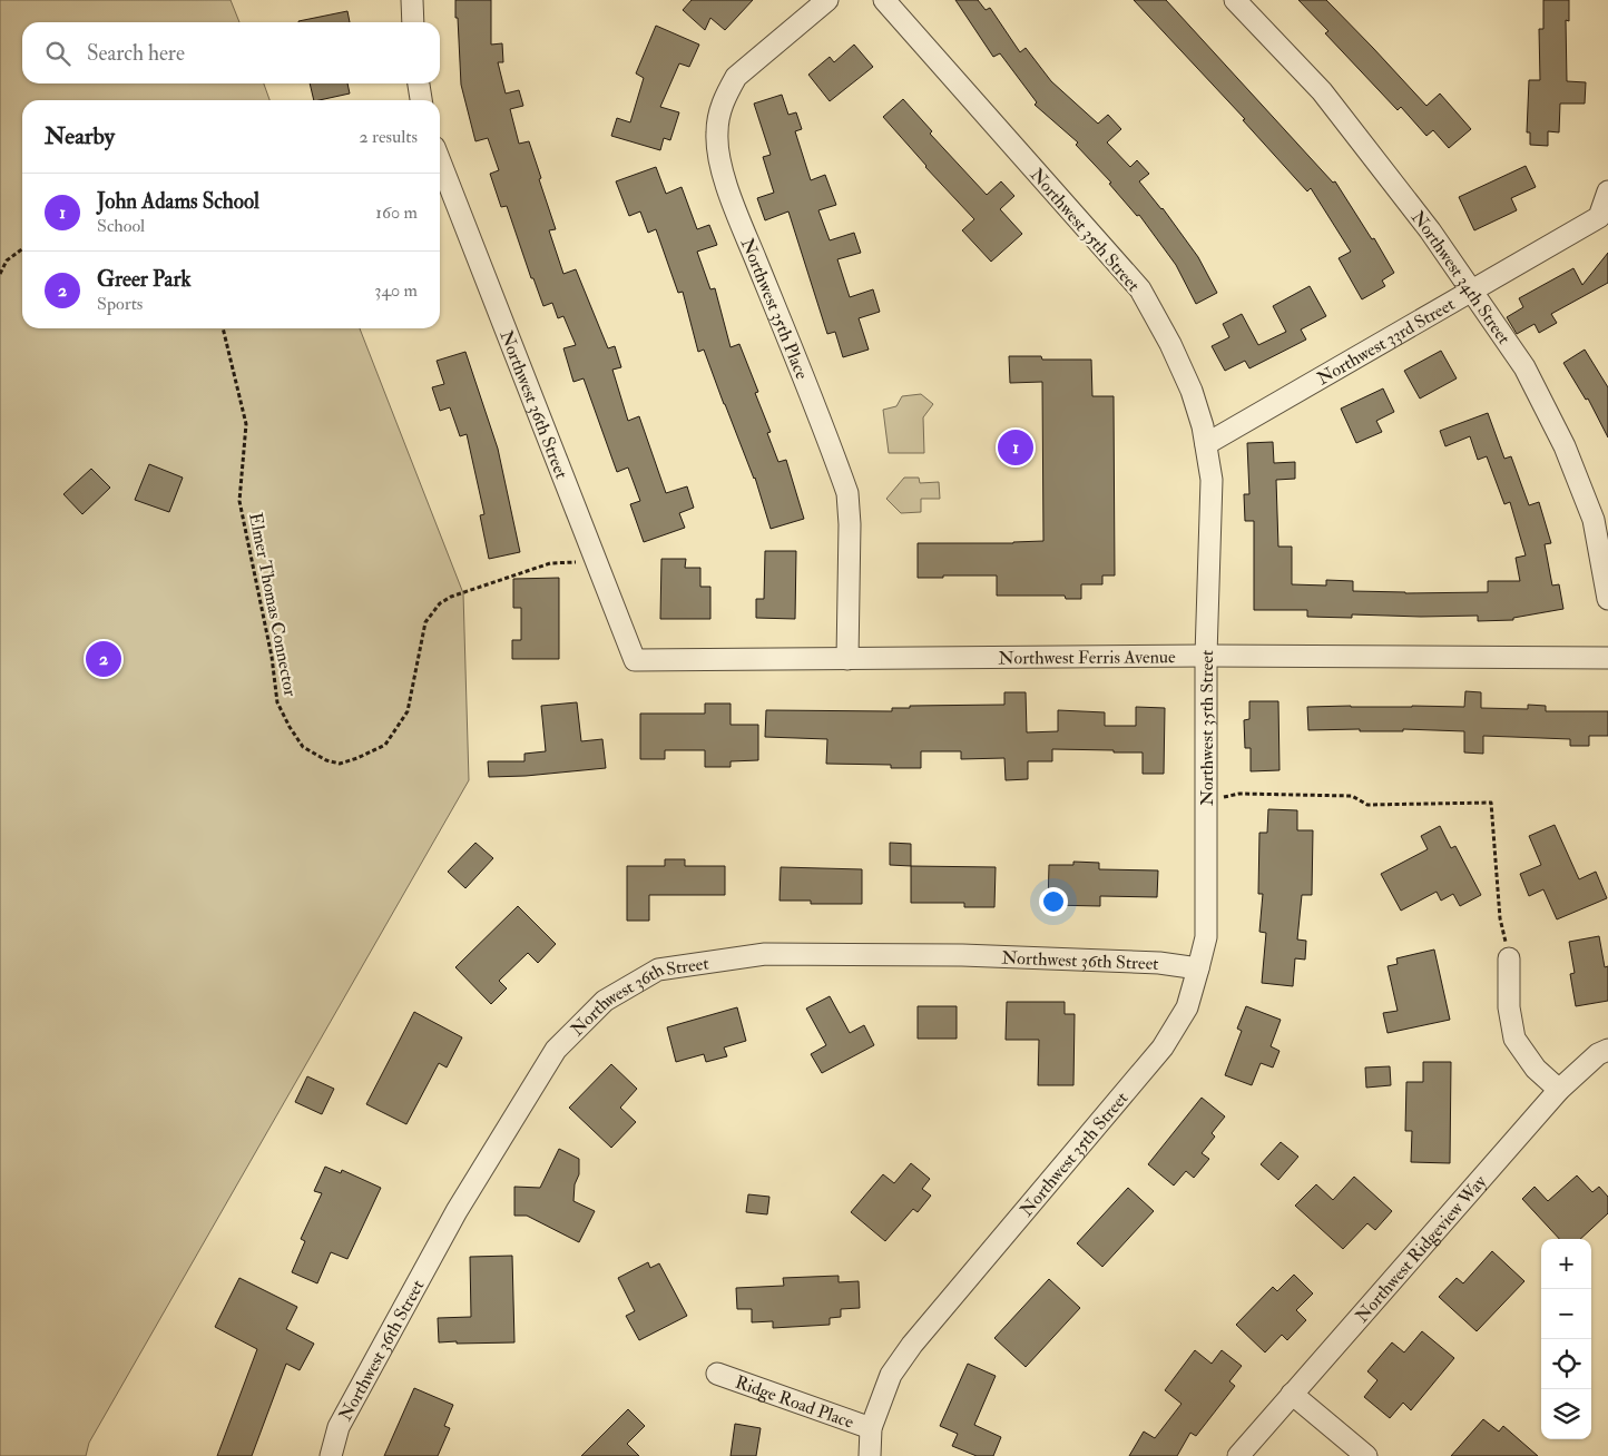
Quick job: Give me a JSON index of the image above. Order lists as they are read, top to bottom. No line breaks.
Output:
{"streets":{"street":["Northwest 35th Street","Northwest 34th Street","Northwest 35th Place","Northwest 33rd Street","Northwest 36th Street","Northwest Ferris Avenue","Northwest Ridgeview Way","Ridge Road Place"],"path":["Elmer Thomas Connector"]},"crossings":[["Northwest 35th Street","Northwest 33rd Street"],["Northwest 35th Street","Northwest 36th Street"],["Northwest 35th Street","Northwest Ferris Avenue"],["Northwest 35th Street","Ridge Road Place"],["Northwest 34th Street","Northwest 33rd Street"],["Northwest 35th Place","Northwest Ferris Avenue"],["Northwest 36th Street","Elmer Thomas Connector"],["Northwest 36th Street","Northwest Ferris Avenue"]],"page":{"search":"Search here","heading":["Nearby","2 results"],"list":[{"mark":"1","name":"John Adams School","note":"School","value":"160 m"},{"mark":"2","name":"Greer Park","note":"Sports","value":"340 m"}],"pins":["1","2"],"map_buttons":["+","−"]}}
